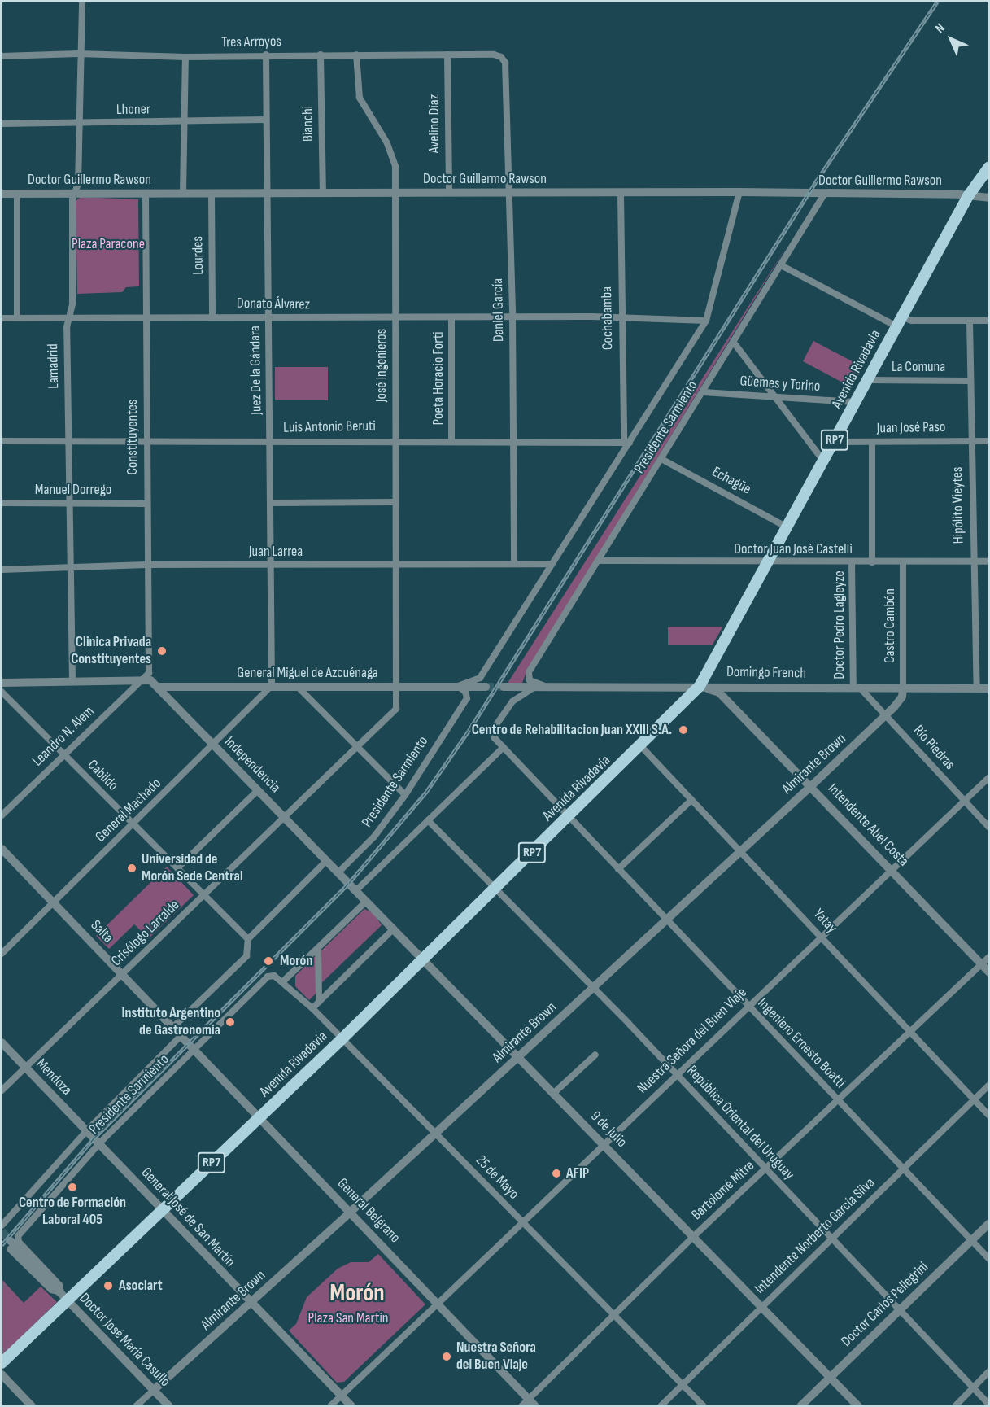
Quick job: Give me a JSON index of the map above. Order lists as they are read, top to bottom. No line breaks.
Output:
{"streets":{"main road":["Avenida Rivadavia","RP7"],"street":["Tres Arroyos","Lhoner","Bianchi","Avelino Díaz","Doctor Guillermo Rawson","Lourdes","Donato Álvarez","Daniel García","Cochabamba","José Ingenieros","Lamadrid","La Comuna","Juez De la Gándara","Poeta Horacio Forti","Güemes y Torino","Luis Antonio Beruti","Presidente Sarmiento","Juan José Paso","Constituyentes","Echagüe","Manuel Dorrego","Hipólito Vieytes","Doctor Juan José Castelli","Juan Larrea","Doctor Pedro Lagleyze","Castro Cambón","General Miguel de Azcuénaga","Domingo French","Leandro N. Alem","Río Piedras","Almirante Brown","Independencia","Cabildo","General Machado","Intendente Abel Costa","Yatay","Salta","Crisólogo Larralde","Nuestra Señora del Buen Viaje","Ingeniero Ernesto Boatti","Mendoza","República Oriental del Uruguay","9 de Julio","25 de Mayo","Bartolomé Mitre","General Belgrano","General José de San Martín","Intendente Norberto García Silva","Doctor Carlos Pellegrini","Doctor José María Casullo"]},"crossings":[["Tres Arroyos","Bianchi"],["Tres Arroyos","Avelino Díaz"],["Tres Arroyos","Daniel García"],["Tres Arroyos","José Ingenieros"],["Tres Arroyos","Lamadrid"],["Tres Arroyos","Juez De la Gándara"],["Lhoner","Lamadrid"],["Lhoner","Juez De la Gándara"],["Bianchi","Doctor Guillermo Rawson"],["Avelino Díaz","Doctor Guillermo Rawson"],["Doctor Guillermo Rawson","Lourdes"],["Doctor Guillermo Rawson","Daniel García"],["Doctor Guillermo Rawson","Cochabamba"],["Doctor Guillermo Rawson","José Ingenieros"],["Doctor Guillermo Rawson","Lamadrid"],["Doctor Guillermo Rawson","Avenida Rivadavia"],["Doctor Guillermo Rawson","Juez De la Gándara"],["Doctor Guillermo Rawson","Presidente Sarmiento"],["Doctor Guillermo Rawson","Constituyentes"],["Lourdes","Donato Álvarez"],["Donato Álvarez","Daniel García"],["Donato Álvarez","Cochabamba"],["Donato Álvarez","José Ingenieros"],["Donato Álvarez","Lamadrid"],["Donato Álvarez","Juez De la Gándara"],["Donato Álvarez","Poeta Horacio Forti"],["Donato Álvarez","Constituyentes"],["Daniel García","Luis Antonio Beruti"],["Daniel García","Juan Larrea"],["Cochabamba","Luis Antonio Beruti"],["Cochabamba","Presidente Sarmiento"],["José Ingenieros","Luis Antonio Beruti"],["José Ingenieros","Juan Larrea"],["José Ingenieros","General Miguel de Azcuénaga"],["José Ingenieros","Crisólogo Larralde"],["Lamadrid","Luis Antonio Beruti"],["Lamadrid","Manuel Dorrego"],["Lamadrid","Juan Larrea"],["La Comuna","Avenida Rivadavia"],["La Comuna","Hipólito Vieytes"],["Avenida Rivadavia","Güemes y Torino"],["Avenida Rivadavia","Juan José Paso"],["Avenida Rivadavia","Echagüe"],["Avenida Rivadavia","Doctor Juan José Castelli"],["Avenida Rivadavia","Domingo French"],["Avenida Rivadavia","Intendente Abel Costa"],["Avenida Rivadavia","Yatay"],["Avenida Rivadavia","Ingeniero Ernesto Boatti"],["Avenida Rivadavia","República Oriental del Uruguay"],["Avenida Rivadavia","9 de Julio"],["Avenida Rivadavia","25 de Mayo"],["Avenida Rivadavia","General Belgrano"],["Avenida Rivadavia","General José de San Martín"],["Avenida Rivadavia","Doctor José María Casullo"],["Juez De la Gándara","Luis Antonio Beruti"],["Juez De la Gándara","Juan Larrea"],["Juez De la Gándara","General Miguel de Azcuénaga"],["Juez De la Gándara","General Machado"],["Poeta Horacio Forti","Luis Antonio Beruti"],["Güemes y Torino","Presidente Sarmiento"],["Luis Antonio Beruti","Presidente Sarmiento"],["Luis Antonio Beruti","Constituyentes"],["Presidente Sarmiento","Echagüe"],["Presidente Sarmiento","Doctor Juan José Castelli"],["Presidente Sarmiento","Juan Larrea"],["Presidente Sarmiento","General Miguel de Azcuénaga"],["Presidente Sarmiento","Domingo French"],["Presidente Sarmiento","Independencia"],["Presidente Sarmiento","Salta"],["Presidente Sarmiento","Mendoza"],["Presidente Sarmiento","9 de Julio"],["Presidente Sarmiento","25 de Mayo"],["Presidente Sarmiento","General Belgrano"],["Presidente Sarmiento","General José de San Martín"],["Presidente Sarmiento","Doctor José María Casullo"],["Juan José Paso","Hipólito Vieytes"],["Constituyentes","Manuel Dorrego"],["Constituyentes","Juan Larrea"],["Constituyentes","Leandro N. Alem"],["Constituyentes","Independencia"],["Hipólito Vieytes","Doctor Juan José Castelli"],["Hipólito Vieytes","Domingo French"],["Doctor Juan José Castelli","Doctor Pedro Lagleyze"],["Doctor Juan José Castelli","Castro Cambón"],["Doctor Pedro Lagleyze","Domingo French"],["Doctor Pedro Lagleyze","Río Piedras"],["Castro Cambón","Domingo French"],["Castro Cambón","Almirante Brown"],["General Miguel de Azcuénaga","Independencia"],["General Miguel de Azcuénaga","General Machado"],["General Miguel de Azcuénaga","Crisólogo Larralde"],["Domingo French","Río Piedras"],["Domingo French","Almirante Brown"],["Domingo French","Intendente Abel Costa"],["Domingo French","Ingeniero Ernesto Boatti"],["Leandro N. Alem","Independencia"],["Leandro N. Alem","Cabildo"],["Río Piedras","Almirante Brown"],["Río Piedras","Nuestra Señora del Buen Viaje"],["Almirante Brown","Intendente Abel Costa"],["Almirante Brown","Yatay"],["Almirante Brown","Ingeniero Ernesto Boatti"],["Almirante Brown","República Oriental del Uruguay"],["Almirante Brown","9 de Julio"],["Almirante Brown","25 de Mayo"],["Almirante Brown","General Belgrano"],["Almirante Brown","General José de San Martín"],["Almirante Brown","Doctor José María Casullo"],["Independencia","General Machado"],["Independencia","Crisólogo Larralde"],["Independencia","9 de Julio"],["Cabildo","General Machado"],["Cabildo","Crisólogo Larralde"],["General Machado","Salta"],["Intendente Abel Costa","Nuestra Señora del Buen Viaje"],["Intendente Abel Costa","Bartolomé Mitre"],["Yatay","Nuestra Señora del Buen Viaje"],["Yatay","Bartolomé Mitre"],["Yatay","Intendente Norberto García Silva"],["Salta","Crisólogo Larralde"],["Salta","General Belgrano"],["Crisólogo Larralde","Mendoza"],["Nuestra Señora del Buen Viaje","Ingeniero Ernesto Boatti"],["Nuestra Señora del Buen Viaje","República Oriental del Uruguay"],["Nuestra Señora del Buen Viaje","9 de Julio"],["Nuestra Señora del Buen Viaje","25 de Mayo"],["Nuestra Señora del Buen Viaje","General Belgrano"],["Nuestra Señora del Buen Viaje","General José de San Martín"],["Ingeniero Ernesto Boatti","Bartolomé Mitre"],["Ingeniero Ernesto Boatti","Intendente Norberto García Silva"],["Ingeniero Ernesto Boatti","Doctor Carlos Pellegrini"],["Mendoza","General José de San Martín"],["República Oriental del Uruguay","Bartolomé Mitre"],["República Oriental del Uruguay","Intendente Norberto García Silva"],["República Oriental del Uruguay","Doctor Carlos Pellegrini"],["9 de Julio","Bartolomé Mitre"],["9 de Julio","Intendente Norberto García Silva"],["9 de Julio","Doctor Carlos Pellegrini"],["25 de Mayo","Bartolomé Mitre"],["25 de Mayo","Intendente Norberto García Silva"],["Bartolomé Mitre","General Belgrano"]],"districts":["Morón"],"parks":["Plaza Paracone","Plaza San Martín"],"places":["Clinica Privada Constituyentes","Centro de Rehabilitacion Juan XXIII S.A.","Universidad de Morón Sede Central","Morón","Instituto Argentino de Gastronomía","AFIP","Centro de Formación Laboral 405","Asociart","Nuestra Señora del Buen Viaje"],"north":"top left"}
